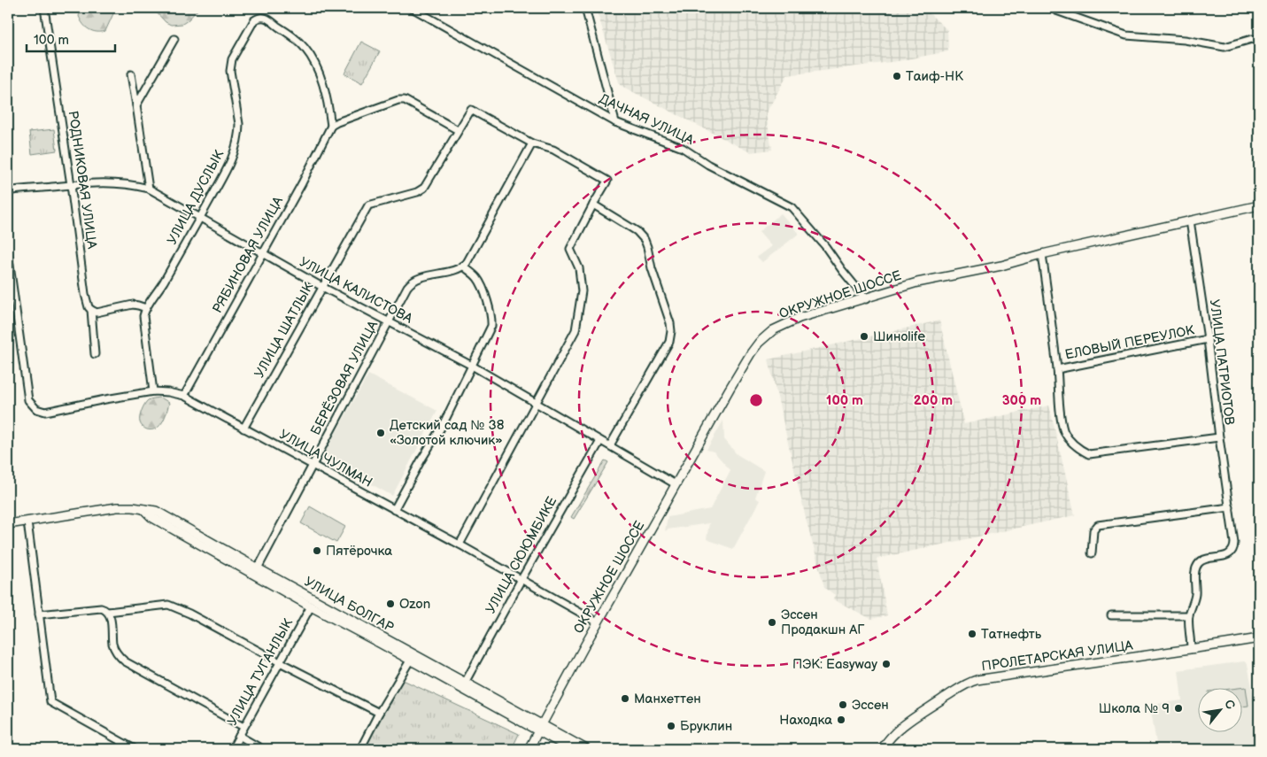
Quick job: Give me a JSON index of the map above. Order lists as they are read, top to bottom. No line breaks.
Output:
{"streets":{"street":["ДАЧНАЯ УЛИЦА","РОДНИКОВАЯ УЛИЦА","УЛИЦА ДУСЛЫК","РЯБИНОВАЯ УЛИЦА","УЛИЦА КАЛИСТОВА","ОКРУЖНОЕ ШОССЕ","УЛИЦА ШАТЛЫК","ЕЛОВЫЙ ПЕРЕУЛОК","УЛИЦА ПАТРИОТОВ","БЕРЁЗОВАЯ УЛИЦА","УЛИЦА ЧУЛМАН","УЛИЦА СЮЮМБИКЕ","УЛИЦА БОЛГАР","ПРОЛЕТАРСКАЯ УЛИЦА","УЛИЦА ТУГАНЛЫК"]},"crossings":[["ДАЧНАЯ УЛИЦА","ОКРУЖНОЕ ШОССЕ"],["РОДНИКОВАЯ УЛИЦА","УЛИЦА КАЛИСТОВА"],["УЛИЦА ДУСЛЫК","РЯБИНОВАЯ УЛИЦА"],["УЛИЦА ДУСЛЫК","УЛИЦА КАЛИСТОВА"],["РЯБИНОВАЯ УЛИЦА","УЛИЦА КАЛИСТОВА"],["РЯБИНОВАЯ УЛИЦА","УЛИЦА ЧУЛМАН"],["УЛИЦА КАЛИСТОВА","ОКРУЖНОЕ ШОССЕ"],["УЛИЦА КАЛИСТОВА","УЛИЦА ШАТЛЫК"],["УЛИЦА КАЛИСТОВА","БЕРЁЗОВАЯ УЛИЦА"],["УЛИЦА КАЛИСТОВА","УЛИЦА СЮЮМБИКЕ"],["ОКРУЖНОЕ ШОССЕ","УЛИЦА ПАТРИОТОВ"],["ОКРУЖНОЕ ШОССЕ","УЛИЦА ЧУЛМАН"],["ОКРУЖНОЕ ШОССЕ","УЛИЦА БОЛГАР"],["УЛИЦА ШАТЛЫК","УЛИЦА ЧУЛМАН"],["ЕЛОВЫЙ ПЕРЕУЛОК","УЛИЦА ПАТРИОТОВ"],["БЕРЁЗОВАЯ УЛИЦА","УЛИЦА ЧУЛМАН"],["БЕРЁЗОВАЯ УЛИЦА","УЛИЦА БОЛГАР"],["УЛИЦА ЧУЛМАН","УЛИЦА СЮЮМБИКЕ"],["УЛИЦА СЮЮМБИКЕ","УЛИЦА БОЛГАР"],["УЛИЦА БОЛГАР","УЛИЦА ТУГАНЛЫК"]],"places":["Таиф-НК","Шиноlife","Детский сад № 38 «Золотой ключик»","Пятёрочка","Ozon","Эссен Продакшн АГ","Татнефть","ПЭК: Easyway","Манхеттен","Эссен","Школа № 9","Находка","Бруклин"],"scale_bar":"100 m","north":"top right","rings":["100 m","200 m","300 m"]}
